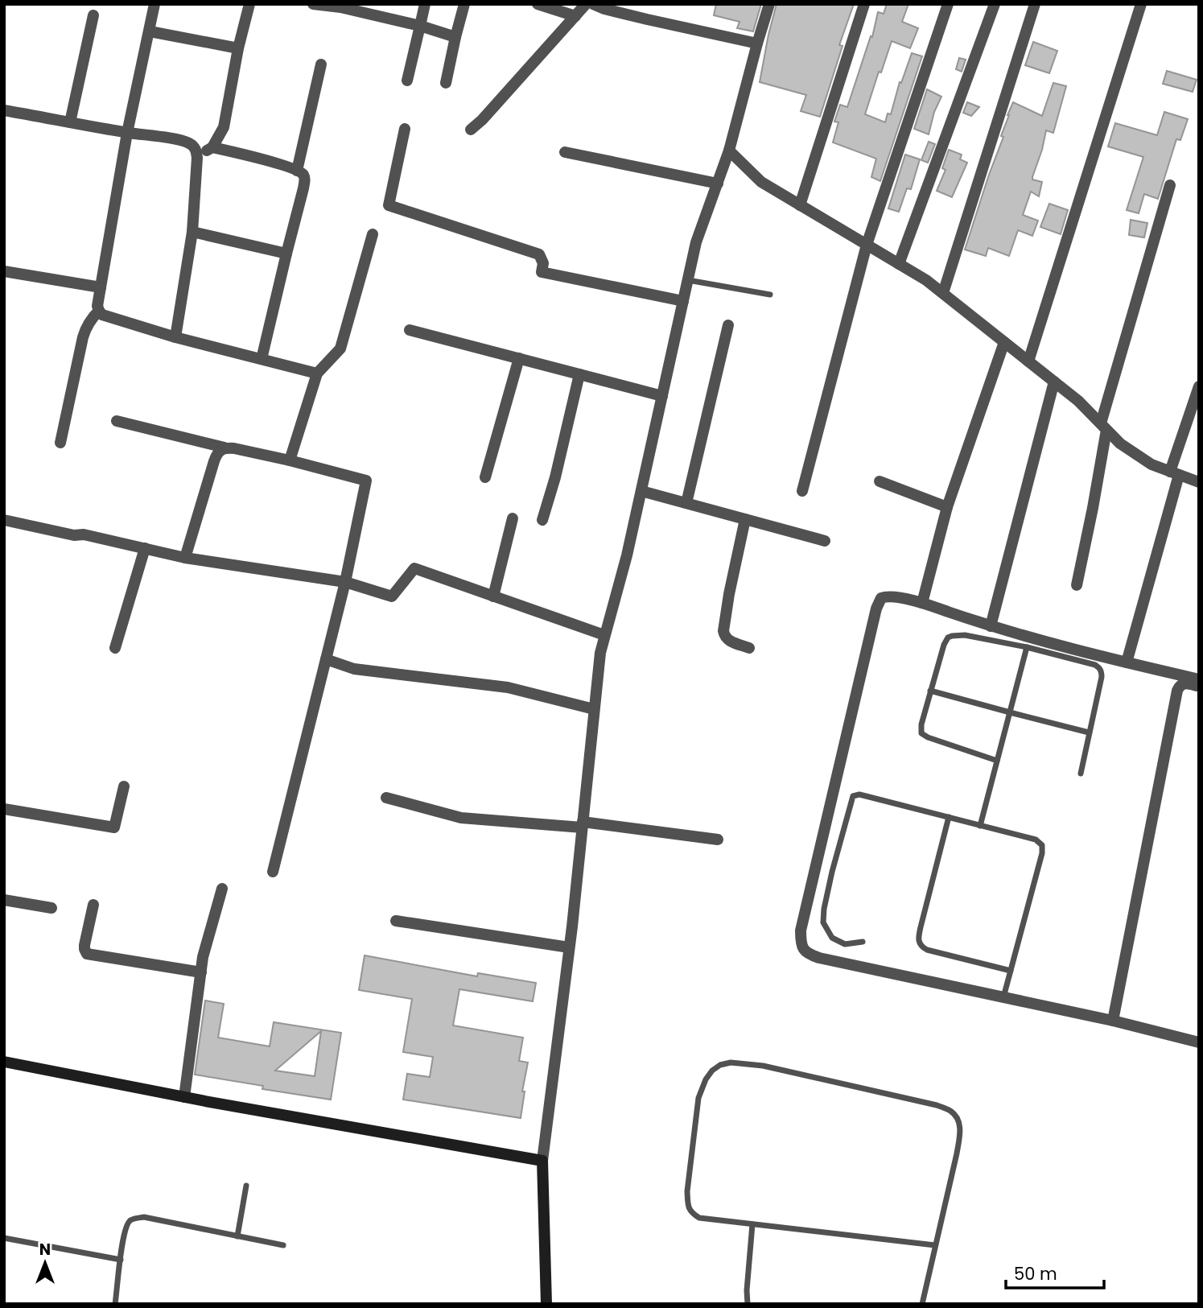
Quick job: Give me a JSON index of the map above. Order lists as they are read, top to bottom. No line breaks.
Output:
{"scale_bar":"50 m","north":"top"}
